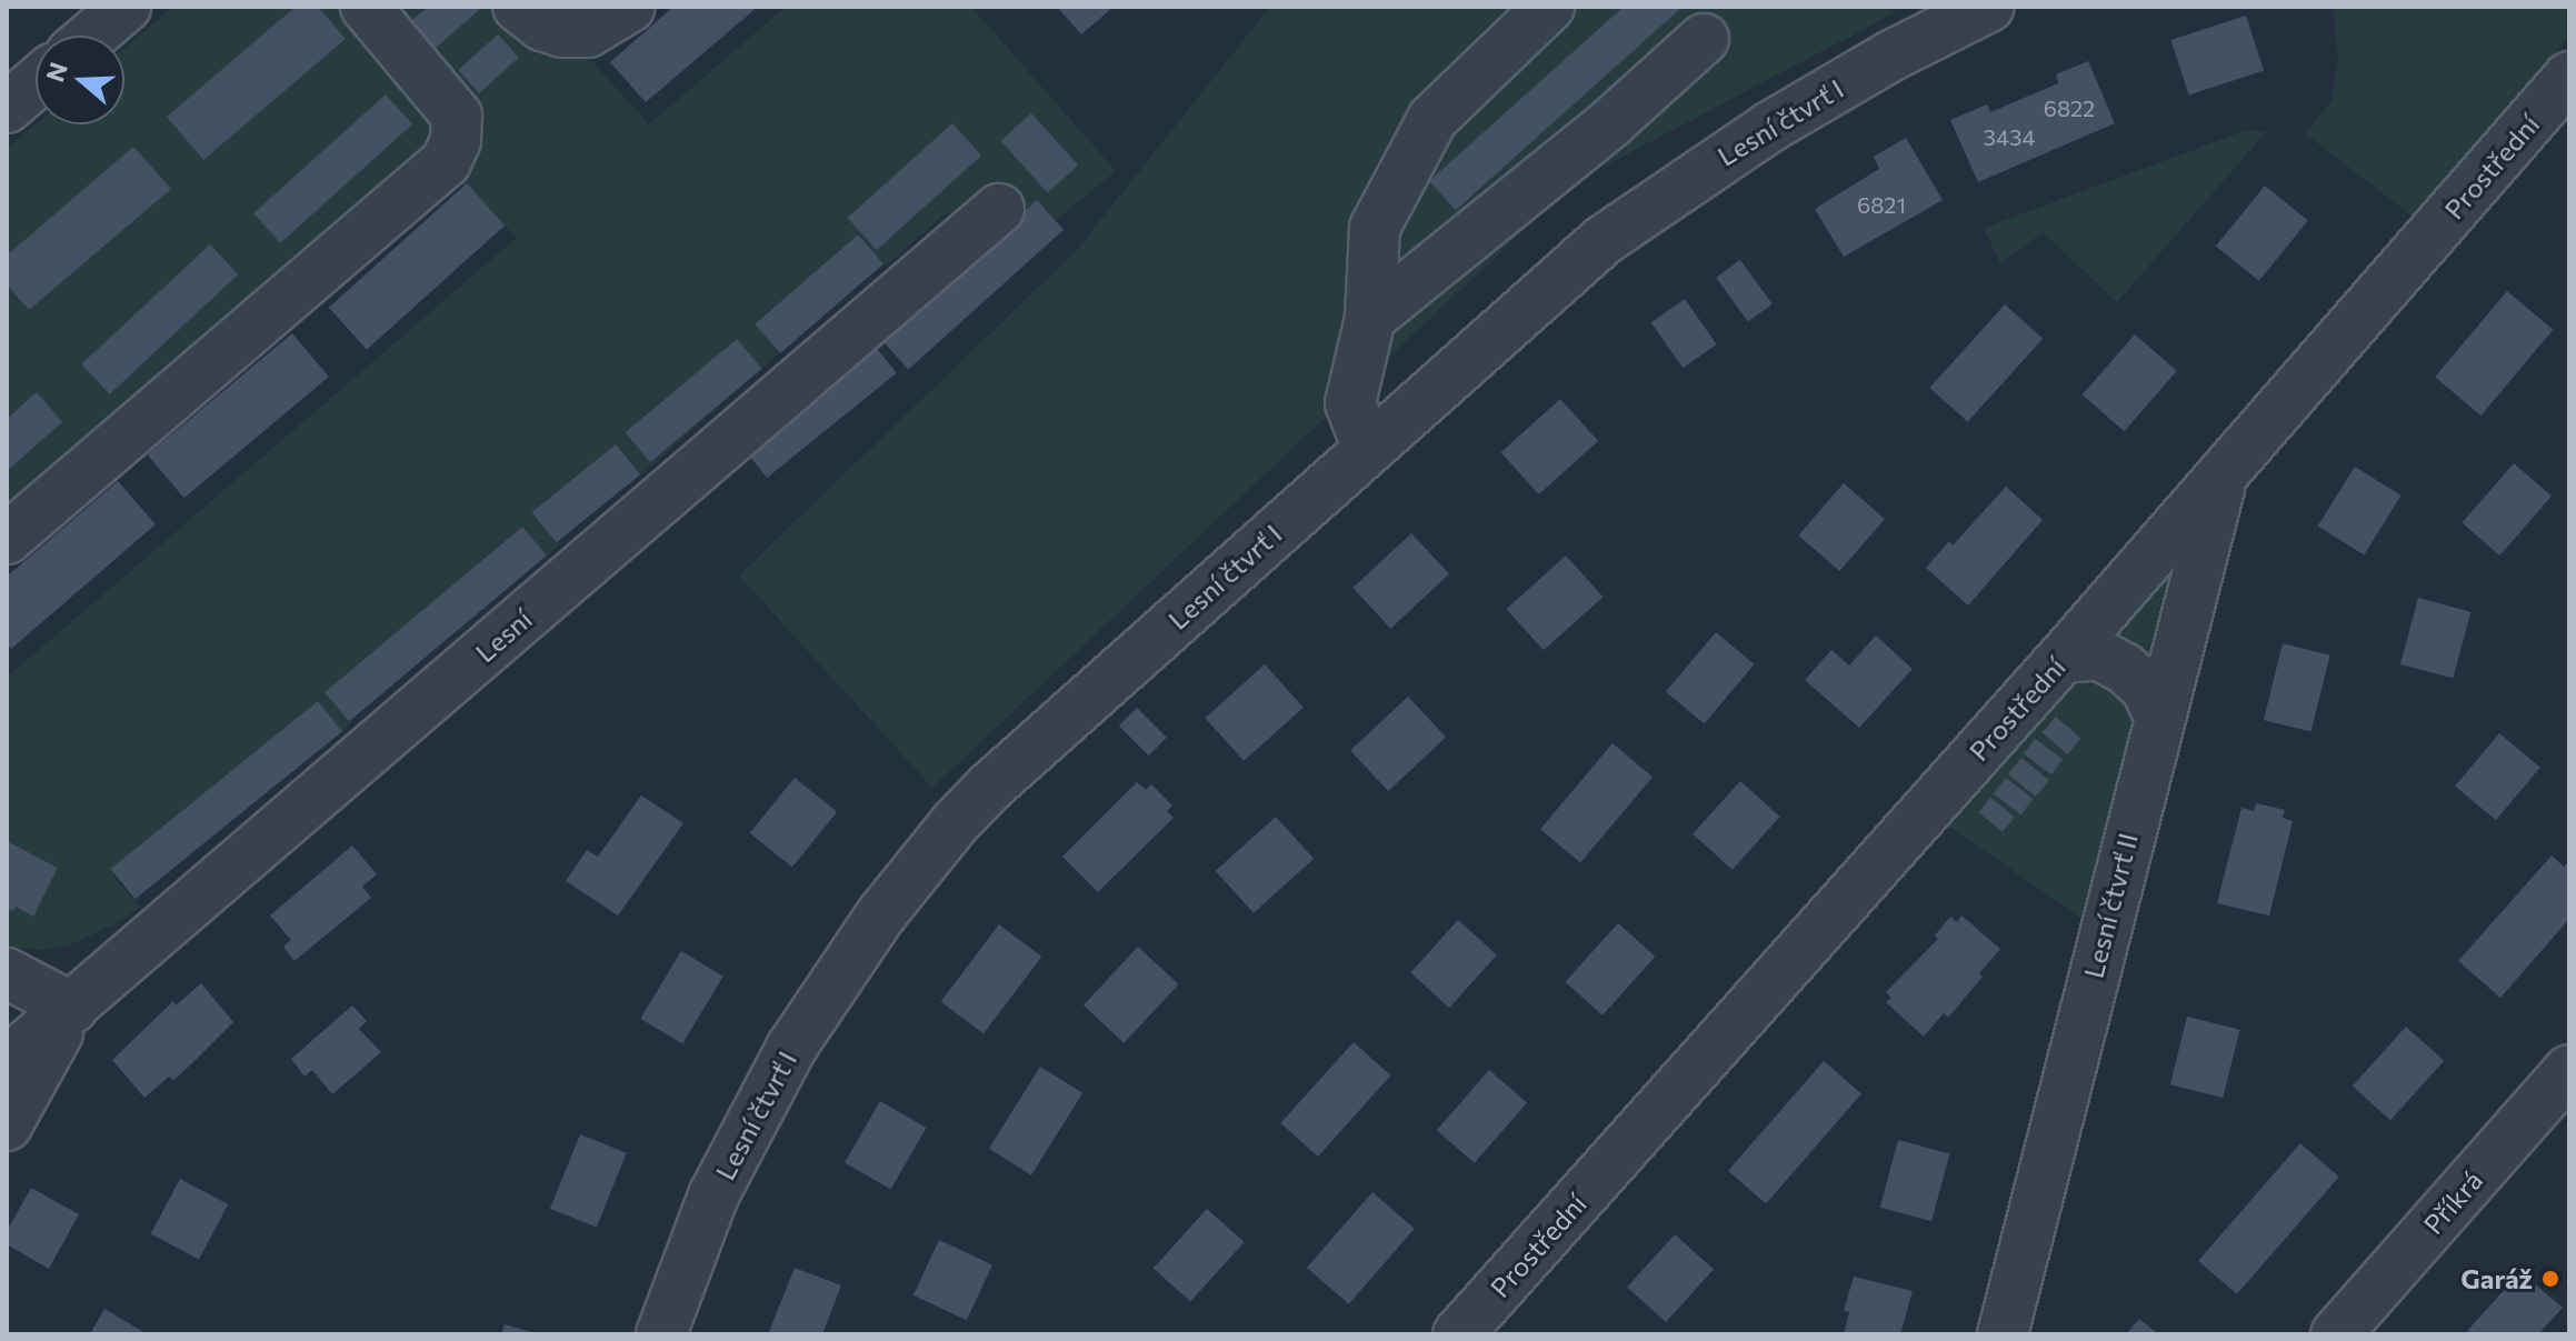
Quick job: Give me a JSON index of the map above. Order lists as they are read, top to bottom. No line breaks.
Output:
{"streets":{"street":["Lesní čtvrť I","Prostřední","Lesní","Lesní čtvrť II","Příkrá"]},"crossings":[["Prostřední","Lesní čtvrť II"]],"places":["Garáž"],"house_numbers":["6822","3434","6821"],"north":"left"}
